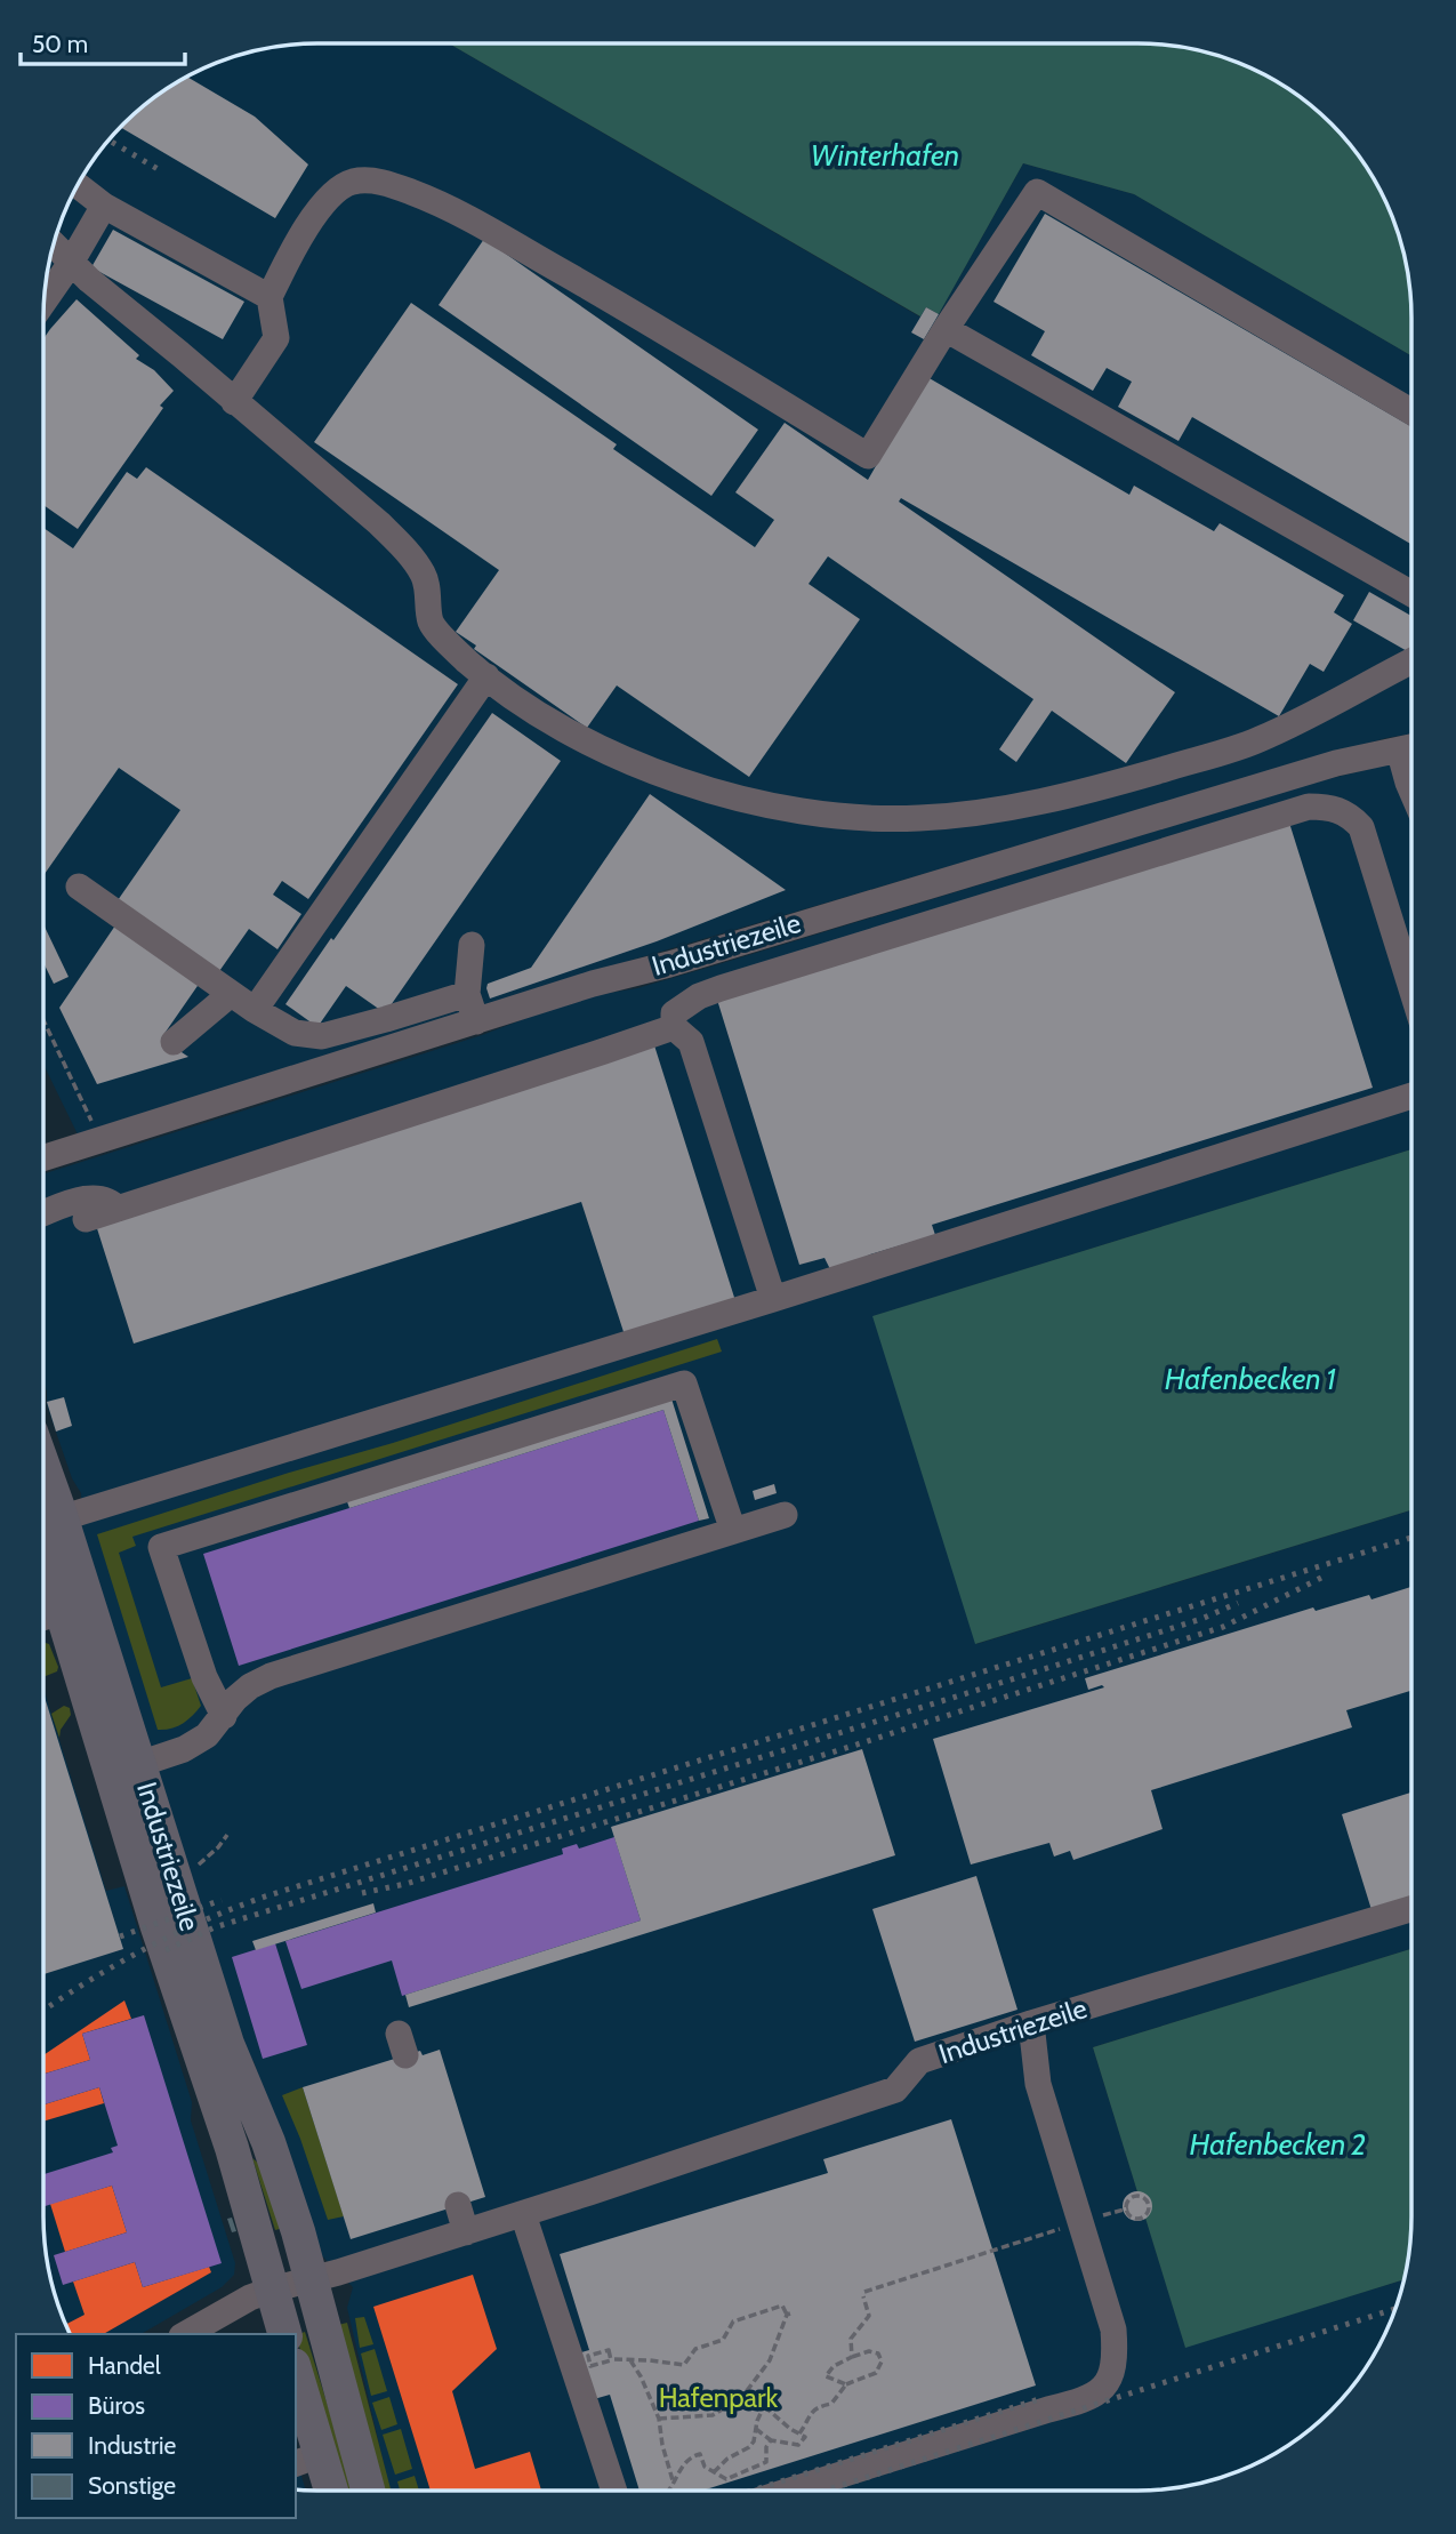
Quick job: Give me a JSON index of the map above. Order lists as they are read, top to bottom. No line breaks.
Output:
{"streets":{"main road":["Industriezeile"]},"water":["Winterhafen","Hafenbecken 1","Hafenbecken 2"],"parks":["Hafenpark"],"legend":["Handel","Büros","Industrie","Sonstige"],"scale_bar":"50 m"}
